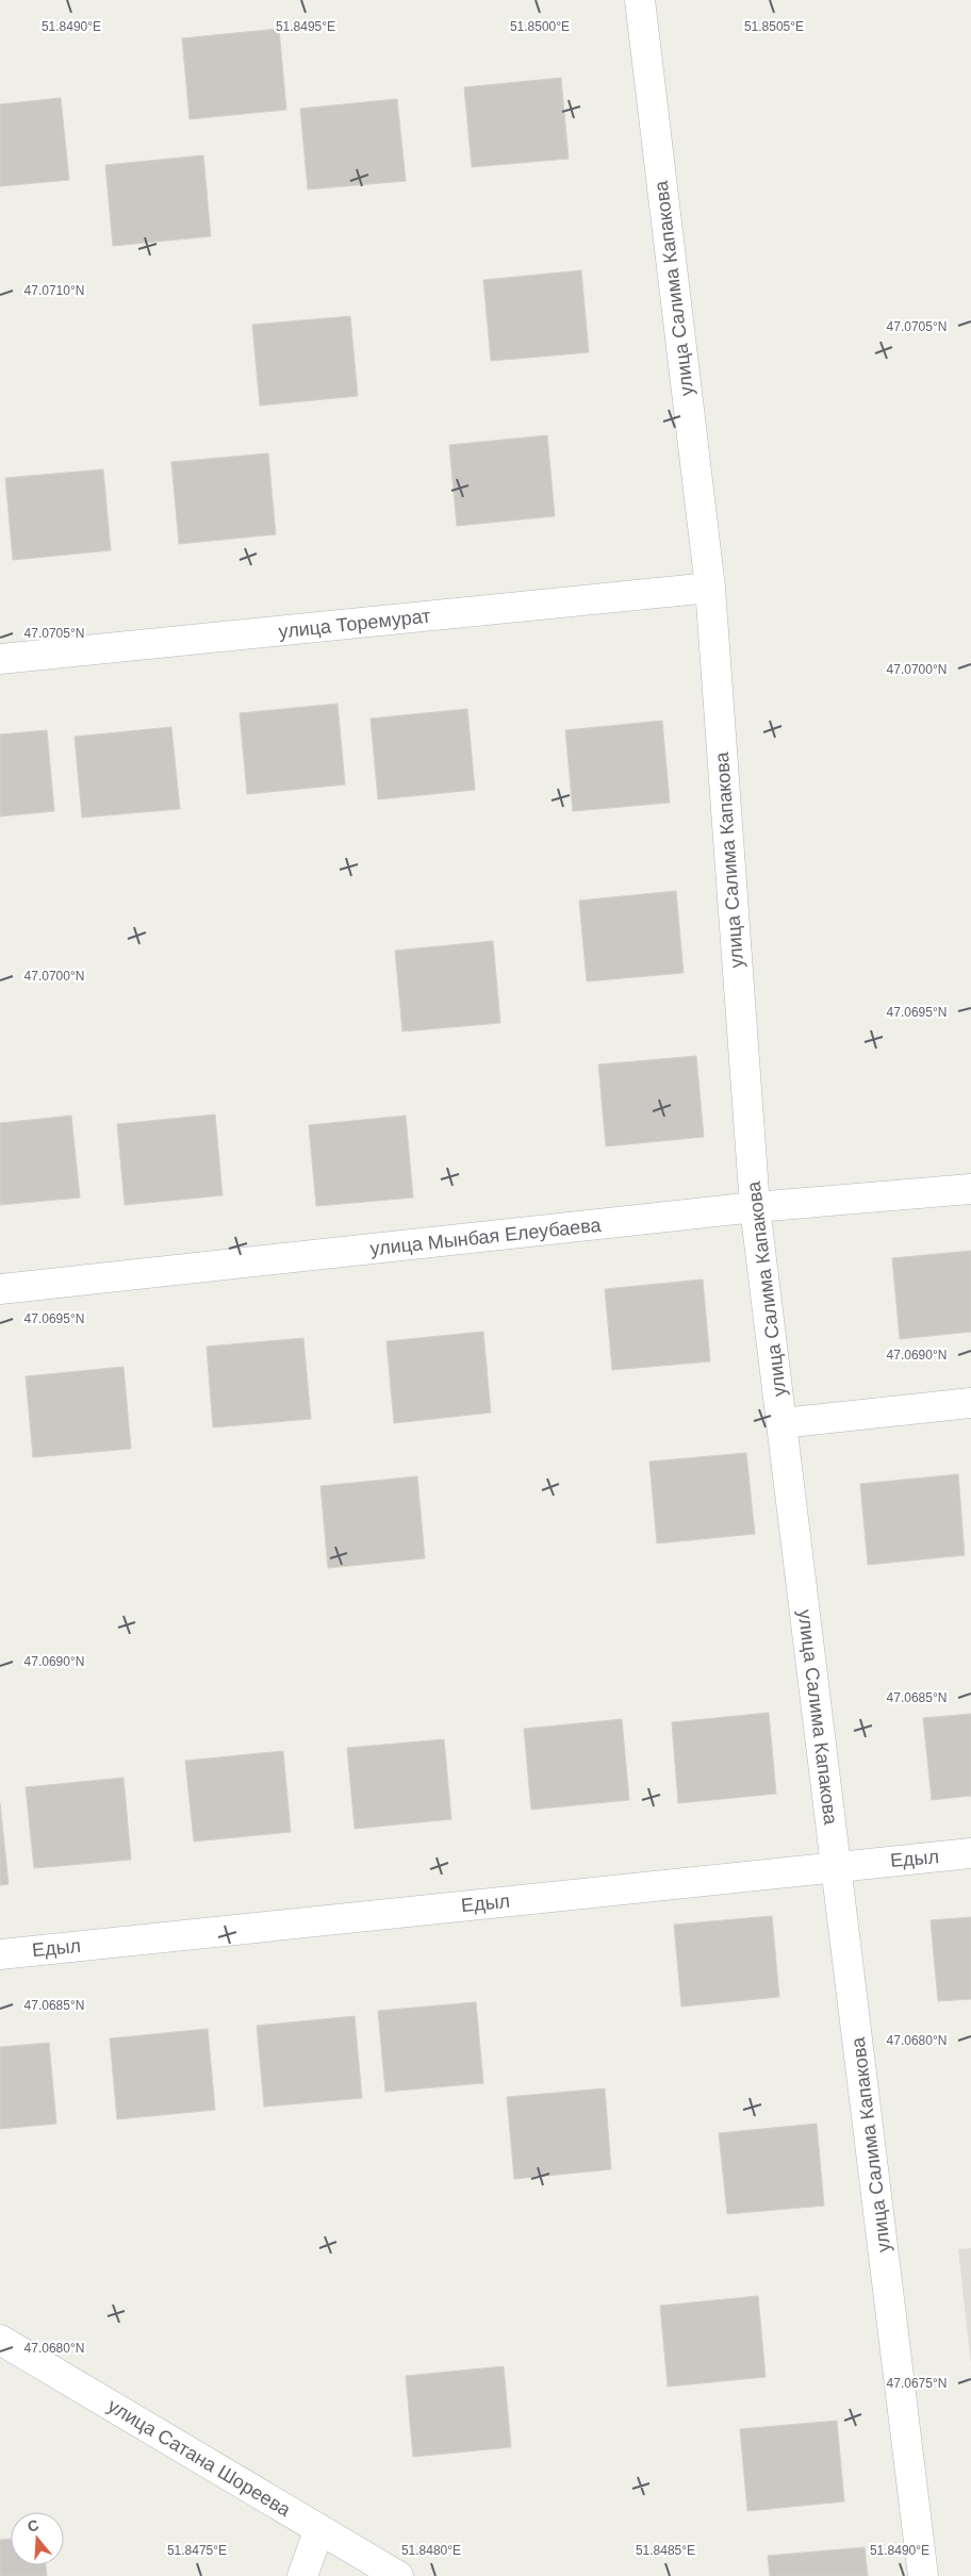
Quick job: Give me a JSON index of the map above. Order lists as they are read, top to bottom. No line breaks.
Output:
{"streets":{"street":["улица Салима Капакова","улица Торемурат","улица Мынбая Елеубаева","Едыл","улица Сатана Шореева"]},"crossings":[["улица Салима Капакова","улица Торемурат"],["улица Салима Капакова","улица Мынбая Елеубаева"],["улица Салима Капакова","Едыл"]],"north":"top","coordinates":["51.8490°E","51.8495°E","51.8500°E","51.8505°E","47.0710°N","47.0705°N","47.0700°N","47.0695°N","47.0690°N","47.0685°N","47.0680°N","47.0675°N","51.8475°E","51.8480°E","51.8485°E"]}
